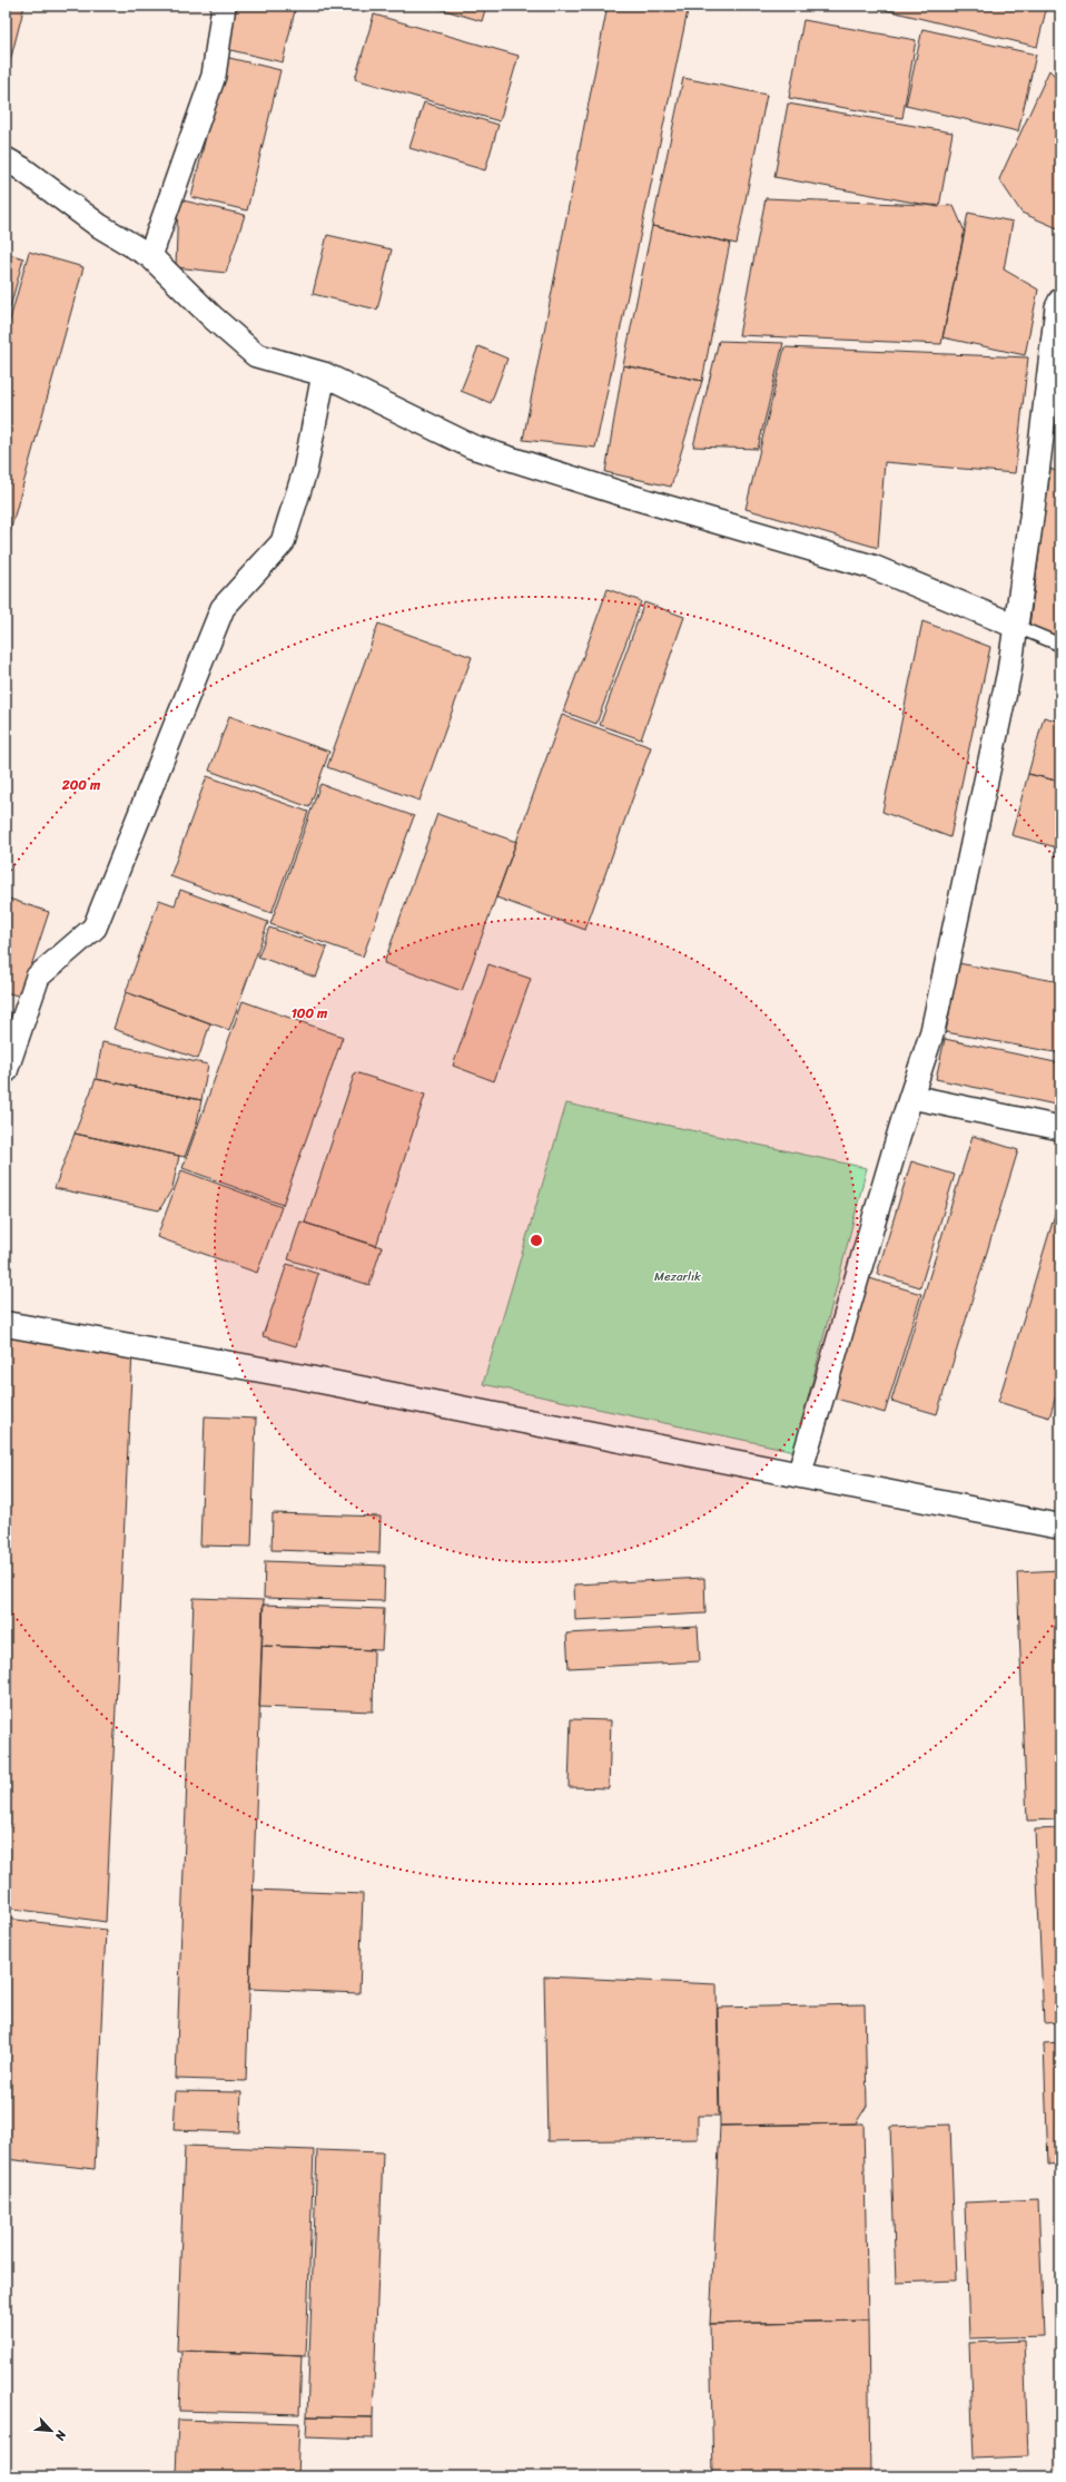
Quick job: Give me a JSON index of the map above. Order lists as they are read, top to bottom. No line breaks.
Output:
{"parks":["Mezarlık"],"north":"bottom right","rings":["200 m","100 m"]}
